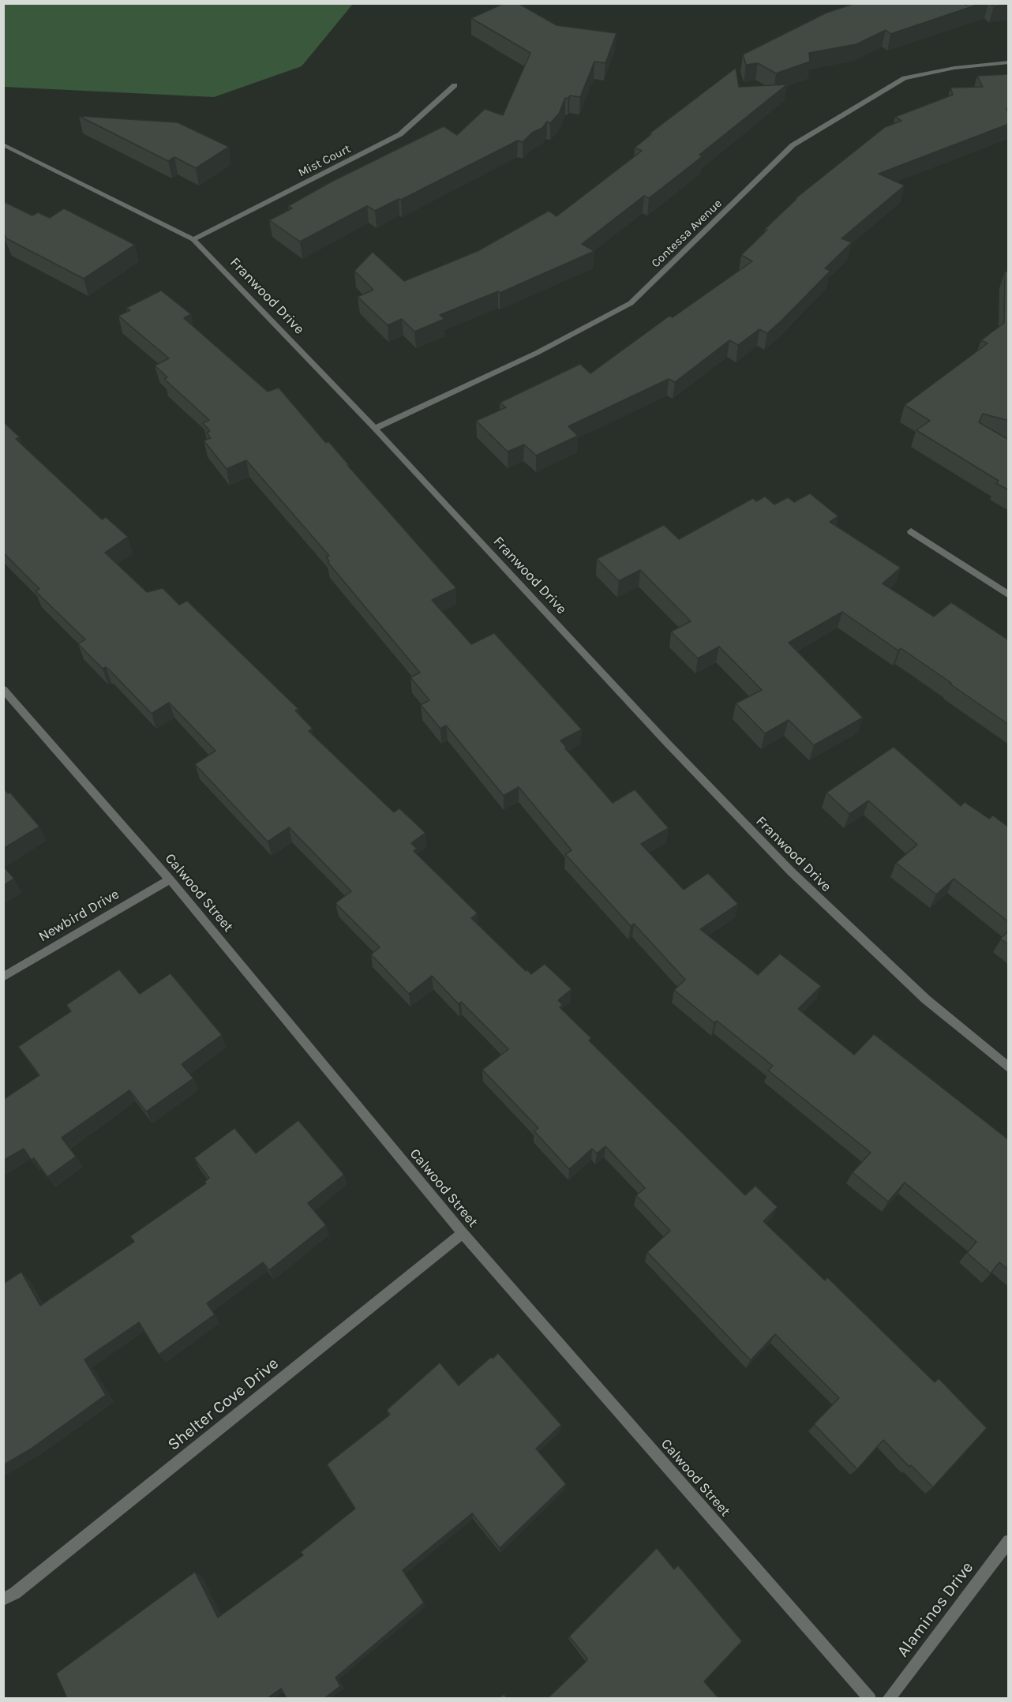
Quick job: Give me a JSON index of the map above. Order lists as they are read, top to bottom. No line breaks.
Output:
{"streets":{"street":["Mist Court","Contessa Avenue","Franwood Drive","Calwood Street","Newbird Drive","Shelter Cove Drive","Alaminos Drive"]},"crossings":[["Mist Court","Franwood Drive"],["Contessa Avenue","Franwood Drive"],["Calwood Street","Newbird Drive"],["Calwood Street","Shelter Cove Drive"]]}
